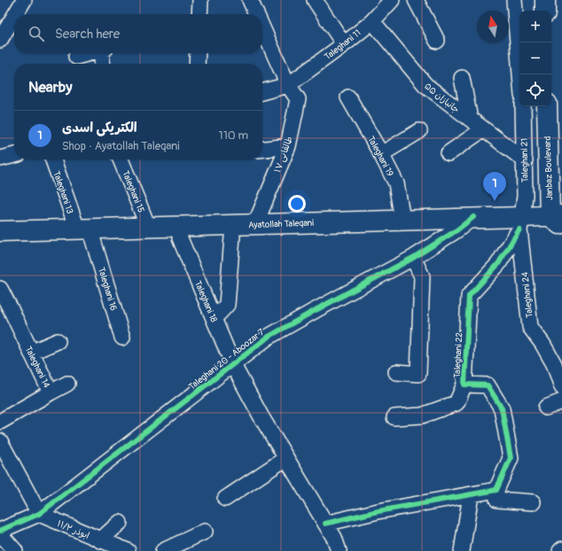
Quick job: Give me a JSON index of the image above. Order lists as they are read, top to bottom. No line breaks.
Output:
{"streets":{"main road":["Janbaz Boulevard","Ayatollah Taleqani"],"street":["Taleghani 11","جانبازان ۵۵","طالقانی ۱۷","Taleghani 19","Taleghani 21","Taleghani 15","Taleghani 13","Taleghani 16","Taleghani 24","Taleghani 18","Taleghani 22","Taleghani 20 - Aboozar 7","Taleghani 14","ابوذر ۱۱/۲"]},"crossings":[["Taleghani 11","جانبازان ۵۵"],["Taleghani 11","طالقانی ۱۷"],["جانبازان ۵۵","Taleghani 21"],["طالقانی ۱۷","Ayatollah Taleqani"],["Taleghani 19","Ayatollah Taleqani"],["Taleghani 21","Ayatollah Taleqani"],["Taleghani 21","Taleghani 24"],["Taleghani 21","Taleghani 22"],["Janbaz Boulevard","Ayatollah Taleqani"],["Taleghani 15","Ayatollah Taleqani"],["Taleghani 13","Ayatollah Taleqani"],["Ayatollah Taleqani","Taleghani 16"],["Ayatollah Taleqani","Taleghani 24"],["Ayatollah Taleqani","Taleghani 18"],["Ayatollah Taleqani","Taleghani 22"],["Ayatollah Taleqani","Taleghani 20 - Aboozar 7"],["Taleghani 24","Taleghani 22"],["Taleghani 18","Taleghani 20 - Aboozar 7"],["Taleghani 20 - Aboozar 7","ابوذر ۱۱/۲"]],"north":"top","page":{"map_buttons":["+","−"],"search":"Search here","heading":"Nearby","list":[{"mark":"1","name":"الکتریکی اسدی","note":"Shop · Ayatollah Taleqani","value":"110 m"}],"pins":"1"}}
